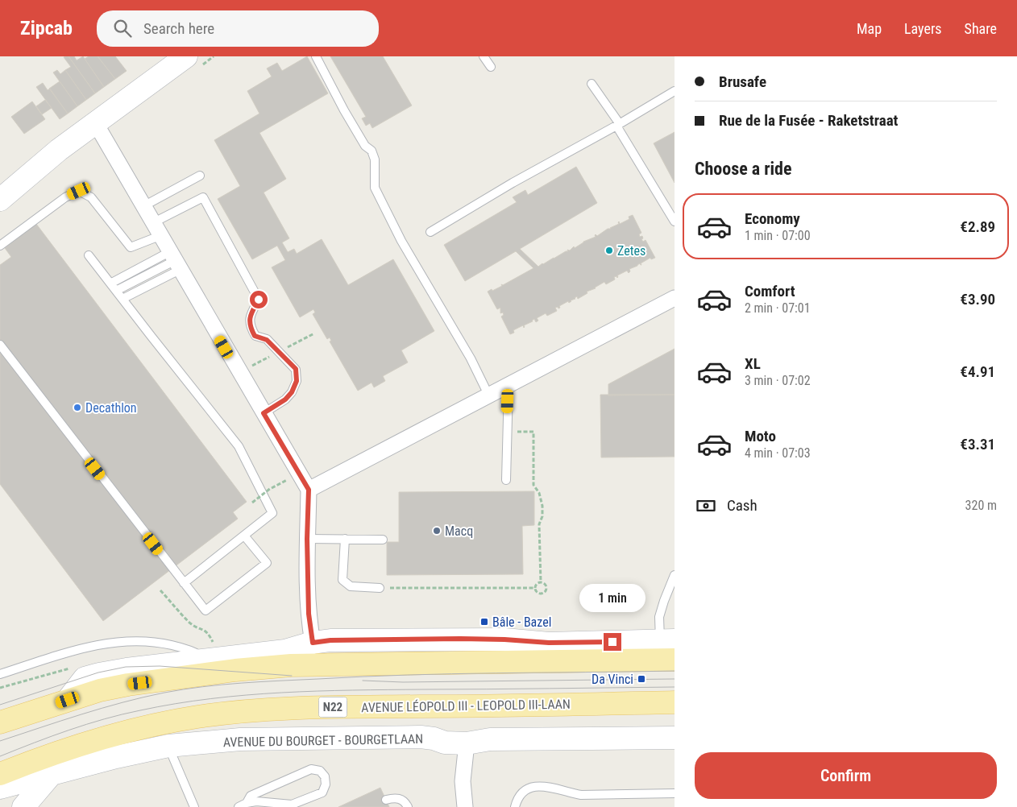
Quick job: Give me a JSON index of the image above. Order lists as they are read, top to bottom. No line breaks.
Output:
{"streets":{"main road":["AVENUE LÉOPOLD III - LEOPOLD III-LAAN","N22"],"street":["AVENUE DU BOURGET - BOURGETLAAN"]},"places":{"other":["Zetes","Decathlon","Macq"],"transit":["Bâle - Bazel","Da Vinci"]},"page":{"header":"Zipcab","search":"Search here","nav":["Map","Layers","Share"],"banner":["Brusafe","Rue de la Fusée - Raketstraat"],"heading":"Choose a ride","list":[{"name":"Economy","note":"1 min · 07:00","value":"€2.89"},{"name":"Comfort","note":"2 min · 07:01","value":"€3.90"},{"name":"XL","note":"3 min · 07:02","value":"€4.91"},{"name":"Moto","note":"4 min · 07:03","value":"€3.31"}],"pay":["Cash","320 m"],"bubble":"1 min","buttons":"Confirm"}}
